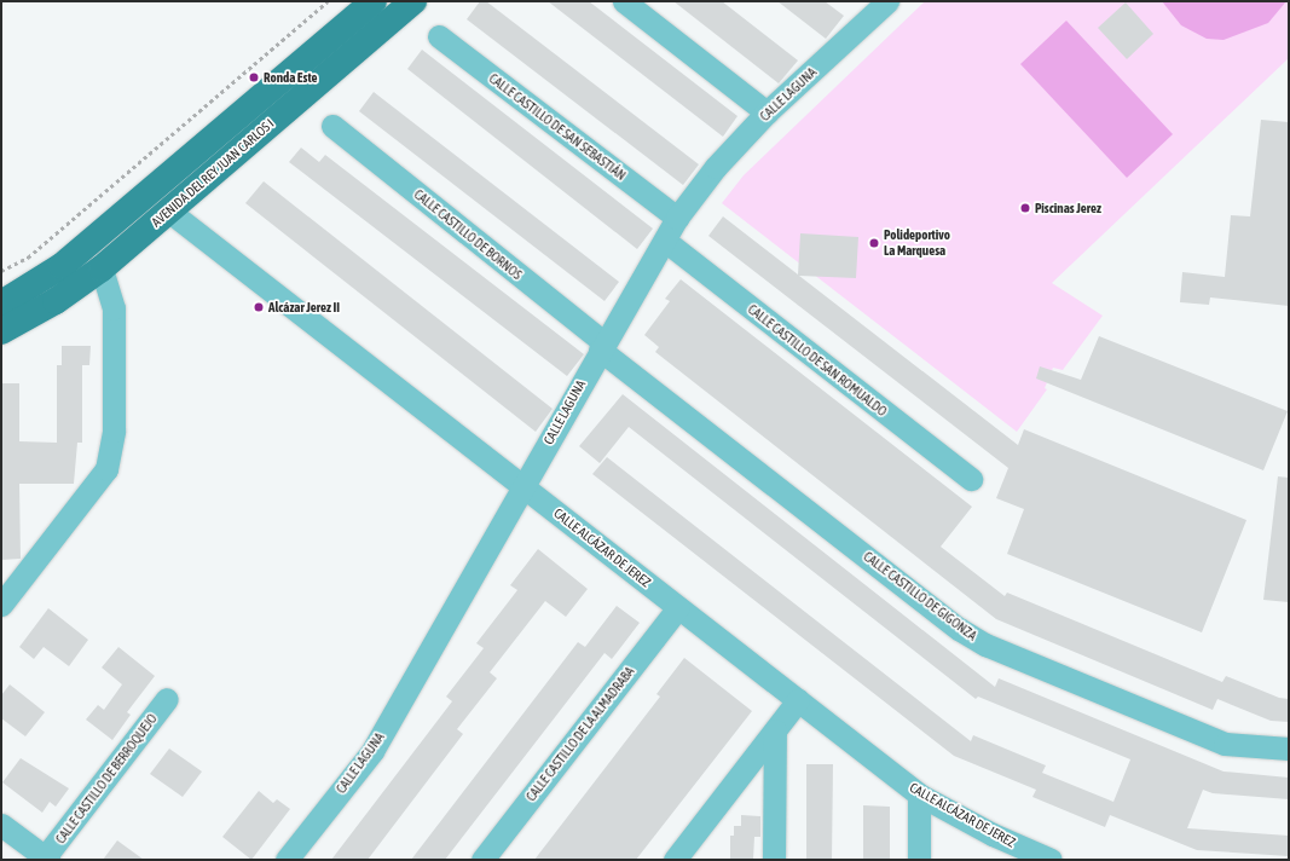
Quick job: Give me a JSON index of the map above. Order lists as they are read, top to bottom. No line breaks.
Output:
{"streets":{"main road":["AVENIDA DEL REY JUAN CARLOS I"],"street":["CALLE LAGUNA","CALLE CASTILLO DE SAN SEBASTIÁN","CALLE CASTILLO DE BORNOS","CALLE CASTILLO DE SAN ROMUALDO","CALLE ALCÁZAR DE JEREZ","CALLE CASTILLO DE GIGONZA","CALLE CASTILLO DE LA ALMADRABA","CALLE CASTILLO DE BERROQUEJO"]},"crossings":[["CALLE LAGUNA","CALLE CASTILLO DE SAN SEBASTIÁN"],["CALLE LAGUNA","CALLE CASTILLO DE BORNOS"],["CALLE LAGUNA","CALLE CASTILLO DE SAN ROMUALDO"],["CALLE LAGUNA","CALLE ALCÁZAR DE JEREZ"],["CALLE LAGUNA","CALLE CASTILLO DE GIGONZA"],["AVENIDA DEL REY JUAN CARLOS I","CALLE ALCÁZAR DE JEREZ"],["CALLE CASTILLO DE BORNOS","CALLE CASTILLO DE GIGONZA"],["CALLE ALCÁZAR DE JEREZ","CALLE CASTILLO DE LA ALMADRABA"]],"places":["Ronda Este","Piscinas Jerez","Polideportivo La Marquesa","Alcázar Jerez II"]}
